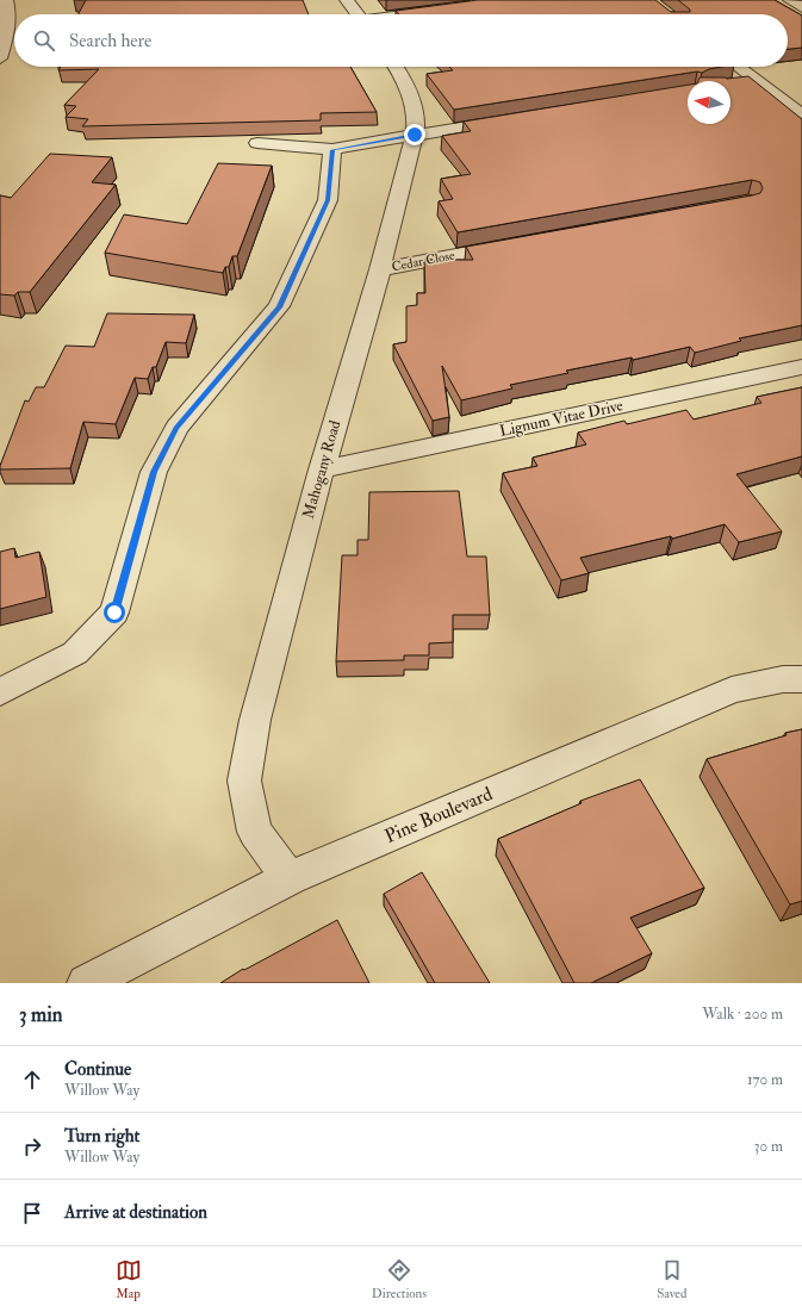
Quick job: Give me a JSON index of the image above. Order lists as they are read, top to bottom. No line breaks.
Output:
{"streets":{"street":["Cedar Close","Lignum Vitae Drive","Mahogany Road","Pine Boulevard"]},"crossings":[["Cedar Close","Mahogany Road"],["Lignum Vitae Drive","Mahogany Road"],["Mahogany Road","Pine Boulevard"]],"north":"left","page":{"search":"Search here","heading":["3 min","Walk · 200 m"],"list":[["Continue","Willow Way","170 m"],["Turn right","Willow Way","30 m"],"Arrive at destination"],"nav":["Map","Directions","Saved"]}}
